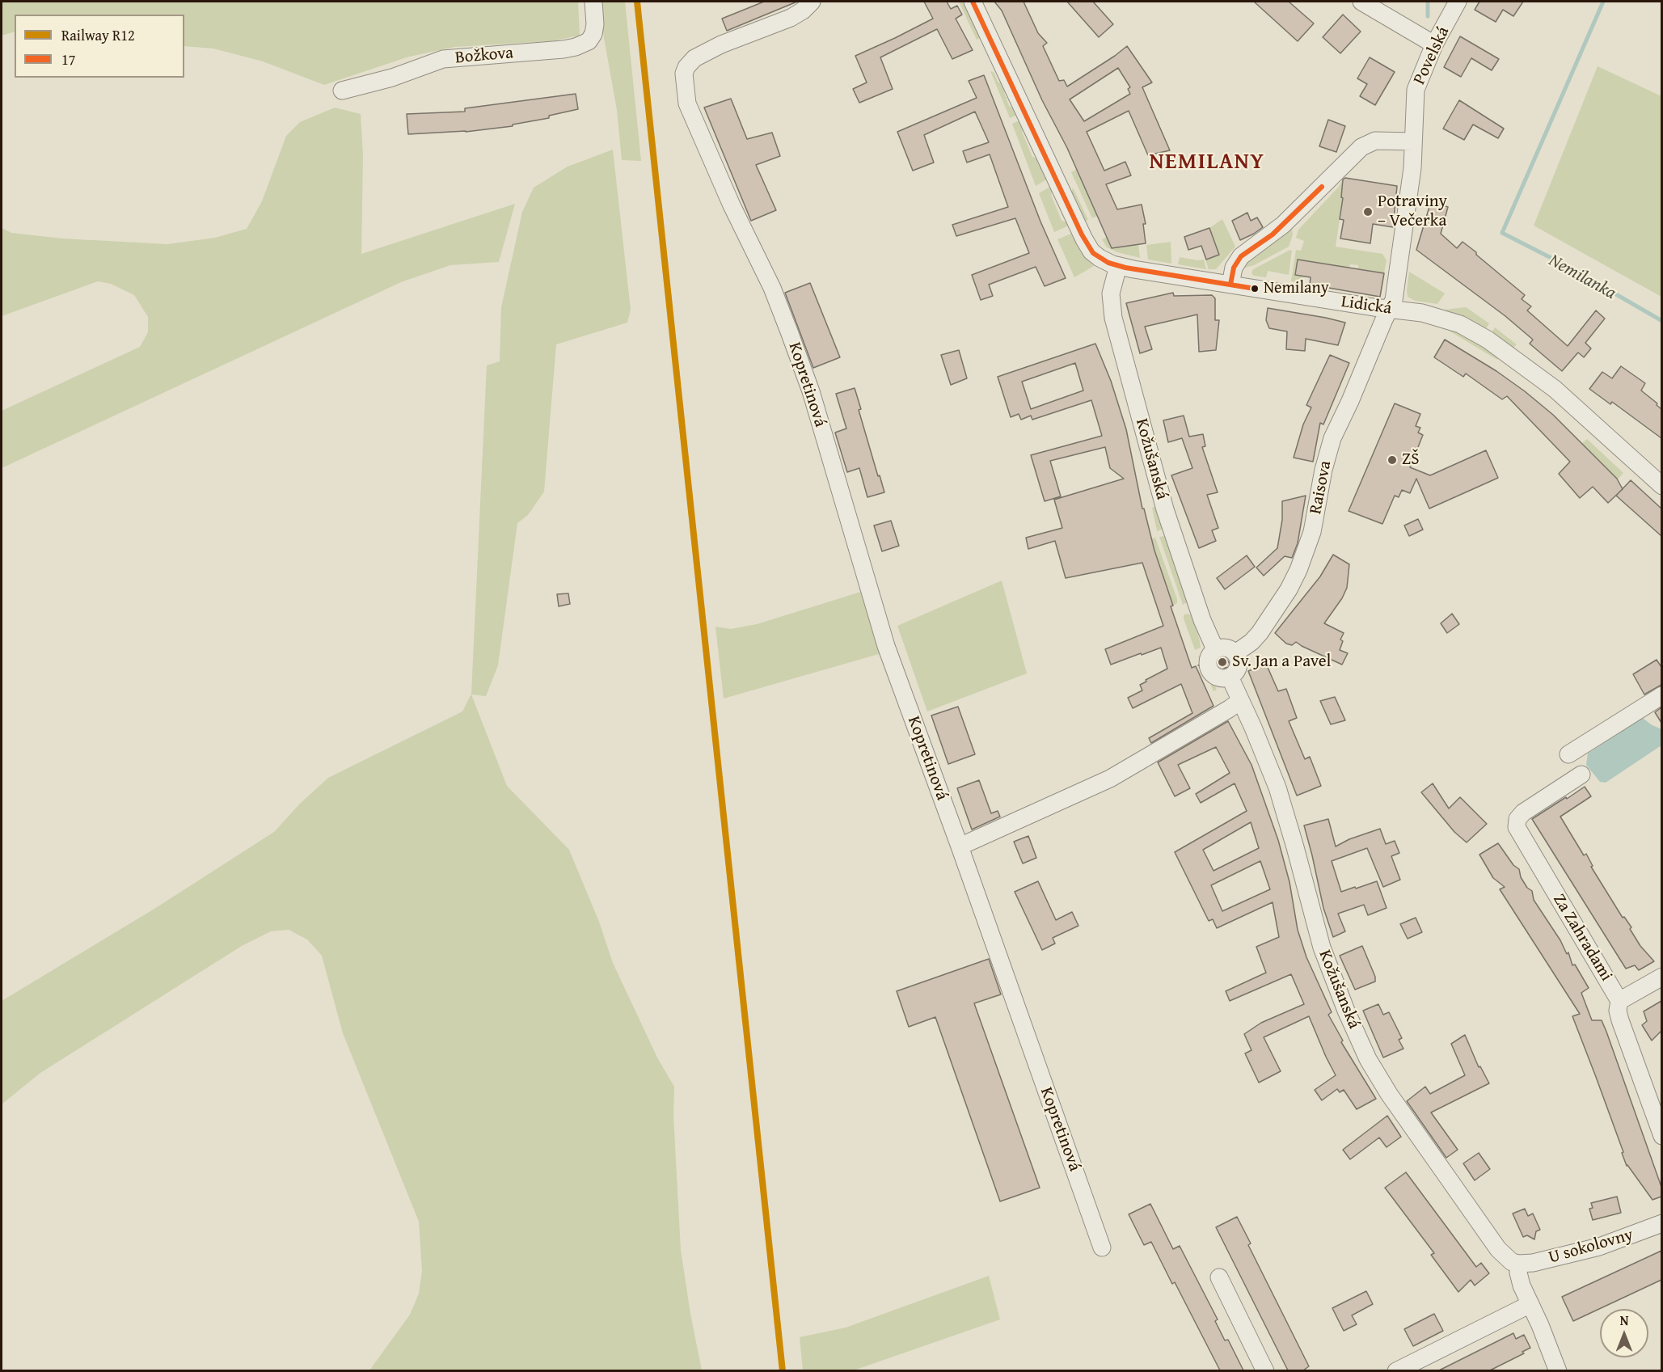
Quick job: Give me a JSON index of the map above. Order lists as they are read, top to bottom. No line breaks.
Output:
{"streets":{"street":["Božkova","Povelská","Lidická","Kopretinová","Kožušanská","Raisova","Za Zahradami","U sokolovny"]},"crossings":[["Povelská","Lidická"],["Povelská","Raisova"],["Lidická","Kožušanská"],["Lidická","Raisova"],["Kožušanská","Raisova"],["Kožušanská","U sokolovny"]],"districts":["NEMILANY"],"water":["Nemilanka"],"places":["Potraviny – Večerka","Nemilany","ZŠ","Sv. Jan a Pavel"],"lines":["rail line R12","transit line 17"],"legend":["Railway R12","17"],"north":"top"}
